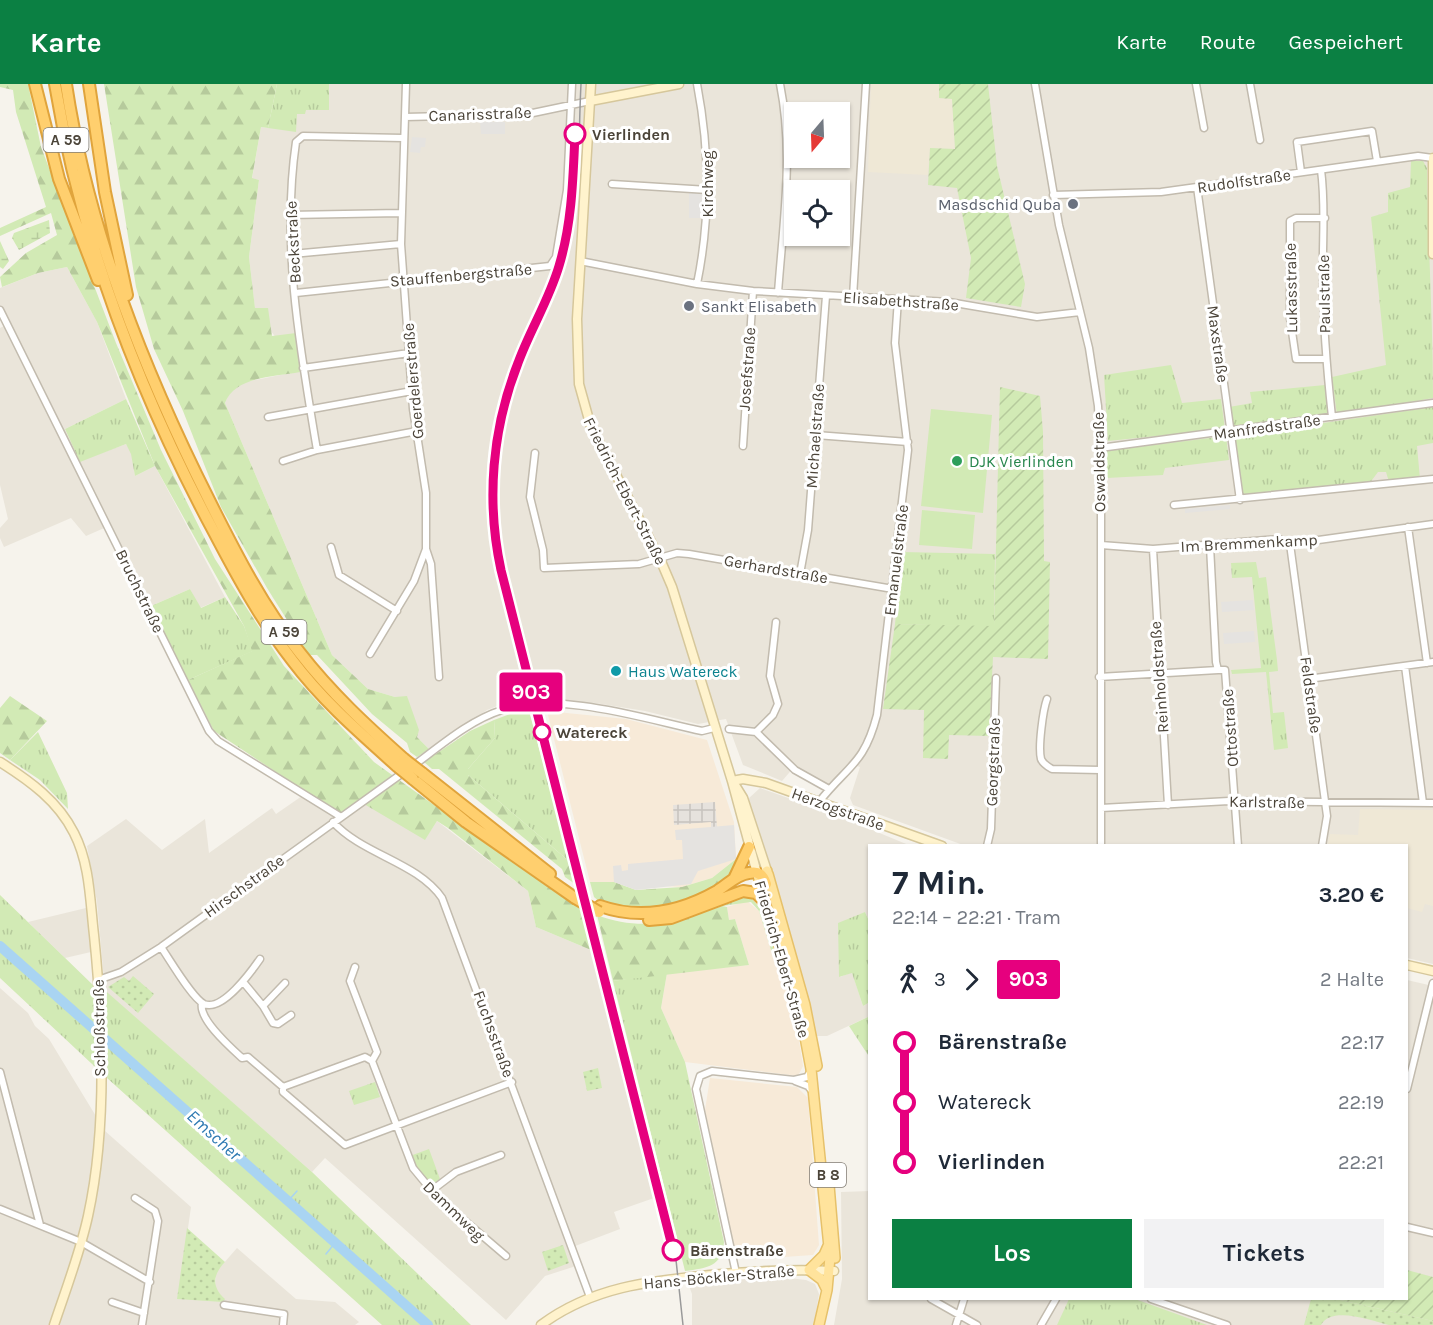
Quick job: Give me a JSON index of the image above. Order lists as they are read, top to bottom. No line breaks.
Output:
{"streets":{"highway":["A 59"],"main road":["Friedrich-Ebert-Straße","Herzogstraße","Schloßstraße","B 8","Hans-Böckler-Straße"],"street":["Canarisstraße","Rudolfstraße","Kirchweg","Beckstraße","Stauffenbergstraße","Lukasstraße","Paulstraße","Elisabethstraße","Maxstraße","Josefstraße","Goerdelerstraße","Manfredstraße","Michaelstraße","Oswaldstraße","Im Bremmenkamp","Emanuelstraße","Gerhardstraße","Bruchstraße","Reinholdstraße","Feldstraße","Ottostraße","Georgstraße","Karlstraße","Hirschstraße","Fuchsstraße","Dammweg"]},"crossings":[["Canarisstraße","Stauffenbergstraße"],["Canarisstraße","Goerdelerstraße"],["Canarisstraße","Friedrich-Ebert-Straße"],["Rudolfstraße","Paulstraße"],["Rudolfstraße","Maxstraße"],["Rudolfstraße","Oswaldstraße"],["Kirchweg","Elisabethstraße"],["Beckstraße","Stauffenbergstraße"],["Beckstraße","Goerdelerstraße"],["Stauffenbergstraße","Goerdelerstraße"],["Lukasstraße","Paulstraße"],["Paulstraße","Manfredstraße"],["Elisabethstraße","Josefstraße"],["Elisabethstraße","Michaelstraße"],["Elisabethstraße","Oswaldstraße"],["Elisabethstraße","Friedrich-Ebert-Straße"],["Elisabethstraße","Emanuelstraße"],["Maxstraße","Manfredstraße"],["Manfredstraße","Oswaldstraße"],["Michaelstraße","Gerhardstraße"],["Oswaldstraße","Im Bremmenkamp"],["Oswaldstraße","Karlstraße"],["Friedrich-Ebert-Straße","Gerhardstraße"],["Friedrich-Ebert-Straße","Herzogstraße"],["Friedrich-Ebert-Straße","Hirschstraße"],["Friedrich-Ebert-Straße","B 8"],["Friedrich-Ebert-Straße","Hans-Böckler-Straße"],["Im Bremmenkamp","Reinholdstraße"],["Im Bremmenkamp","Feldstraße"],["Im Bremmenkamp","Ottostraße"],["Emanuelstraße","Gerhardstraße"],["Emanuelstraße","Herzogstraße"],["Bruchstraße","Hirschstraße"],["Reinholdstraße","Karlstraße"],["Feldstraße","Karlstraße"],["Ottostraße","Karlstraße"],["Hirschstraße","Schloßstraße"],["Hirschstraße","Fuchsstraße"],["Fuchsstraße","Hans-Böckler-Straße"],["B 8","Hans-Böckler-Straße"]],"water":["Emscher"],"places":["Vierlinden","Masdschid Quba","Sankt Elisabeth","DJK Vierlinden","Haus Watereck","Watereck","Bärenstraße"],"lines":["tram line 903"],"north":"bottom","page":{"header":"Karte","nav":["Karte","Route","Gespeichert"],"on_map":"903","heading":["7 Min.","22:14 – 22:21 · Tram","3.20 €"],"legs":["3","903","2 Halte"],"list":[{"name":"Bärenstraße","value":"22:17"},{"name":"Watereck","value":"22:19"},{"name":"Vierlinden","value":"22:21"}],"buttons":["Los","Tickets"]}}
